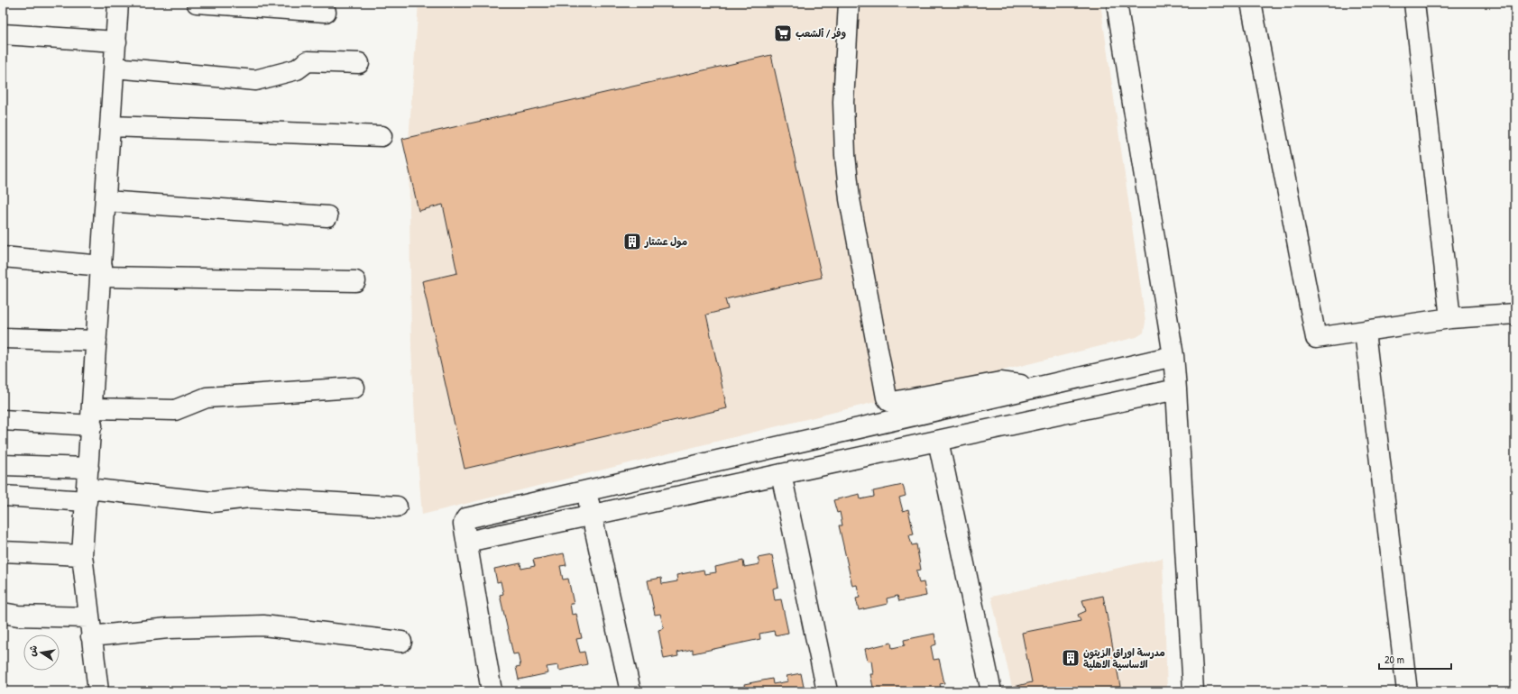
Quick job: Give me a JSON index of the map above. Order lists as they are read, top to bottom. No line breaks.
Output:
{"places":{"supermarket":["وفر / ألشعب"],"building":["مول عشتار","مدرسة اوراق الزيتون الاساسية الاهلية"]},"scale_bar":"20 m","north":"left"}
